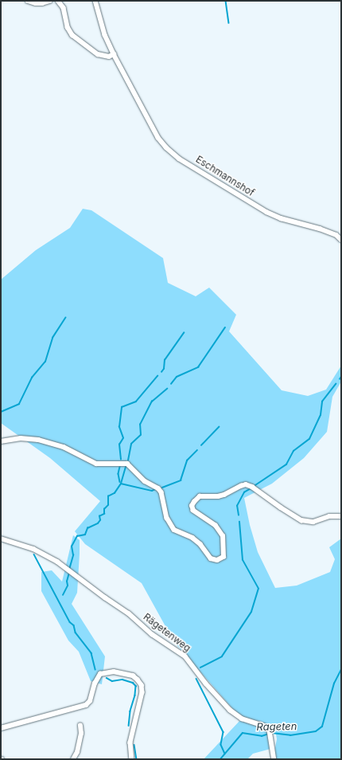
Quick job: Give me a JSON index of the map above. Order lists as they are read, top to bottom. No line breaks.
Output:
{"streets":{"street":["Eschmannshof","Rägetenweg"]},"water":["Rageten"]}
